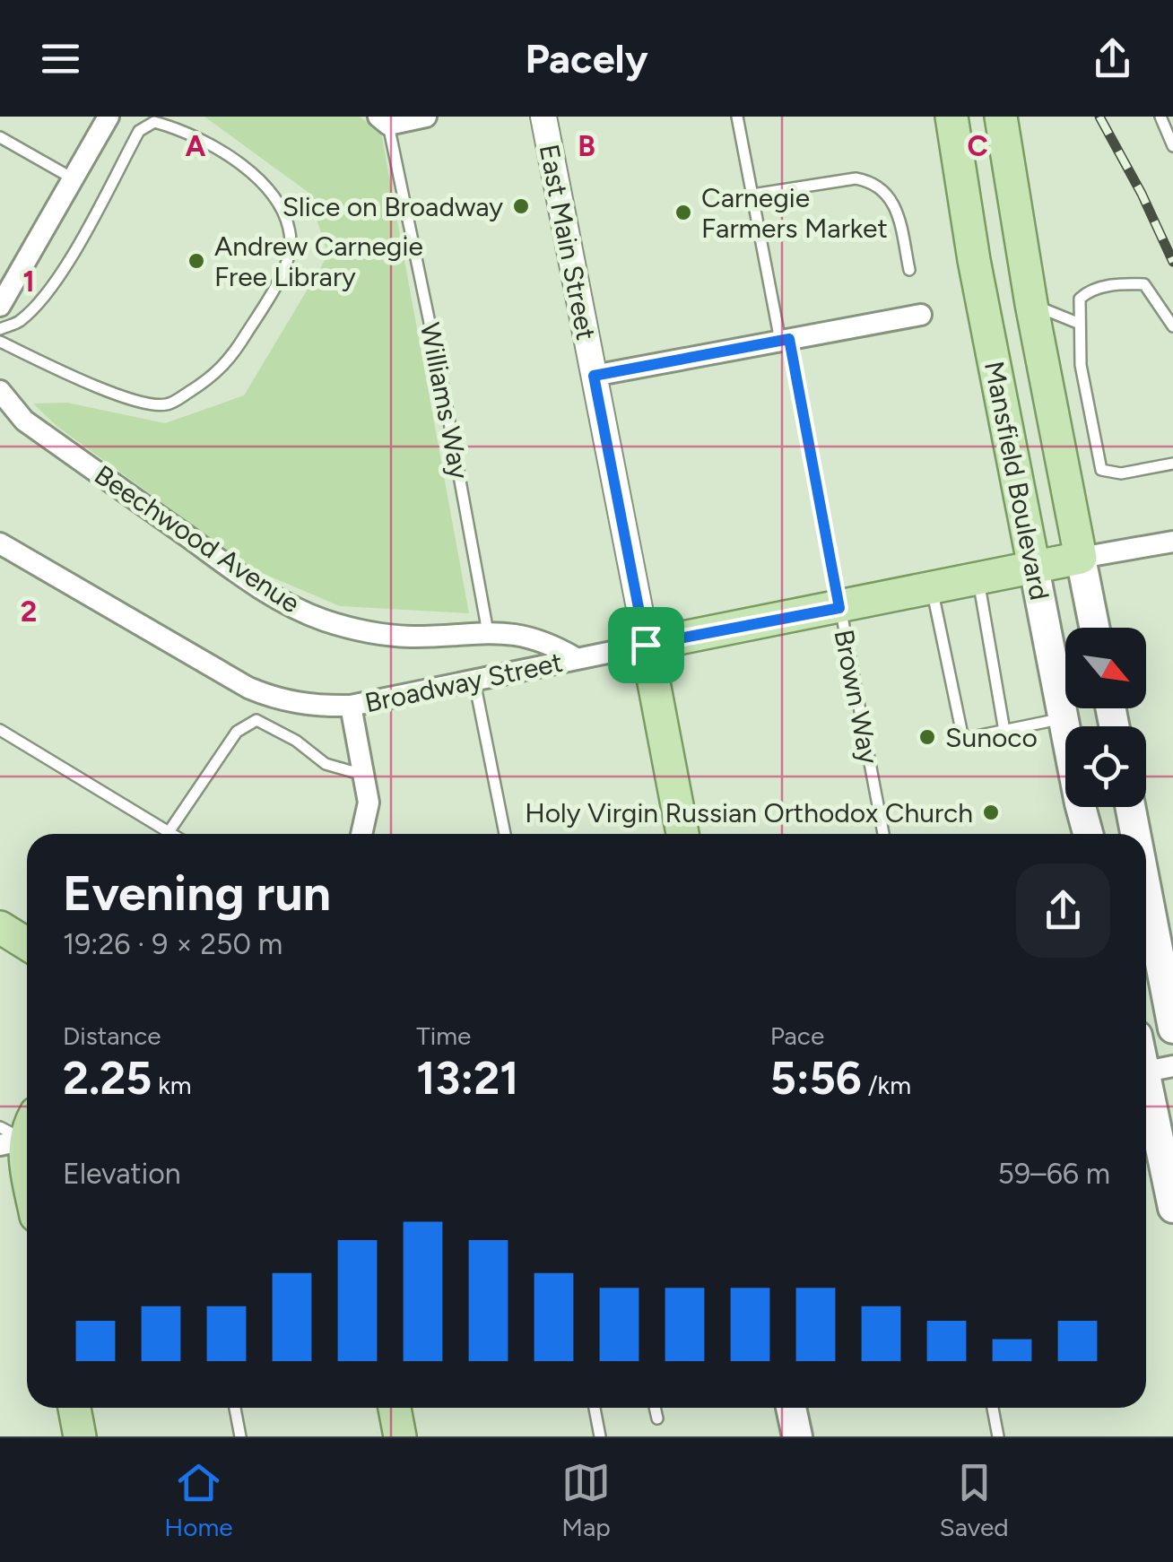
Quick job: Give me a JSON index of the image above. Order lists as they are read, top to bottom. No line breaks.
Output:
{"streets":{"main road":["East Main Street","Mansfield Boulevard","Broadway Street"],"street":["Beechwood Avenue"],"lane":["Williams Way","Brown Way"]},"crossings":[["East Main Street","Broadway Street"],["Williams Way","Beechwood Avenue"],["Mansfield Boulevard","Broadway Street"],["Beechwood Avenue","Broadway Street"],["Broadway Street","Brown Way"]],"places":["Slice on Broadway","Carnegie Farmers Market","Andrew Carnegie Free Library","Sunoco","Holy Virgin Russian Orthodox Church"],"north":"bottom right","page":{"header":"Pacely","heading":["Evening run","19:26 · 9 × 250 m"],"stats":[["Distance","2.25 km"],["Time","13:21"],["Pace","5:56 /km"]],"chart":["Elevation","59–66 m"],"tabs":["Home","Map","Saved"]},"grid":{"columns":["A","B","C"],"rows":["1","2"]}}
